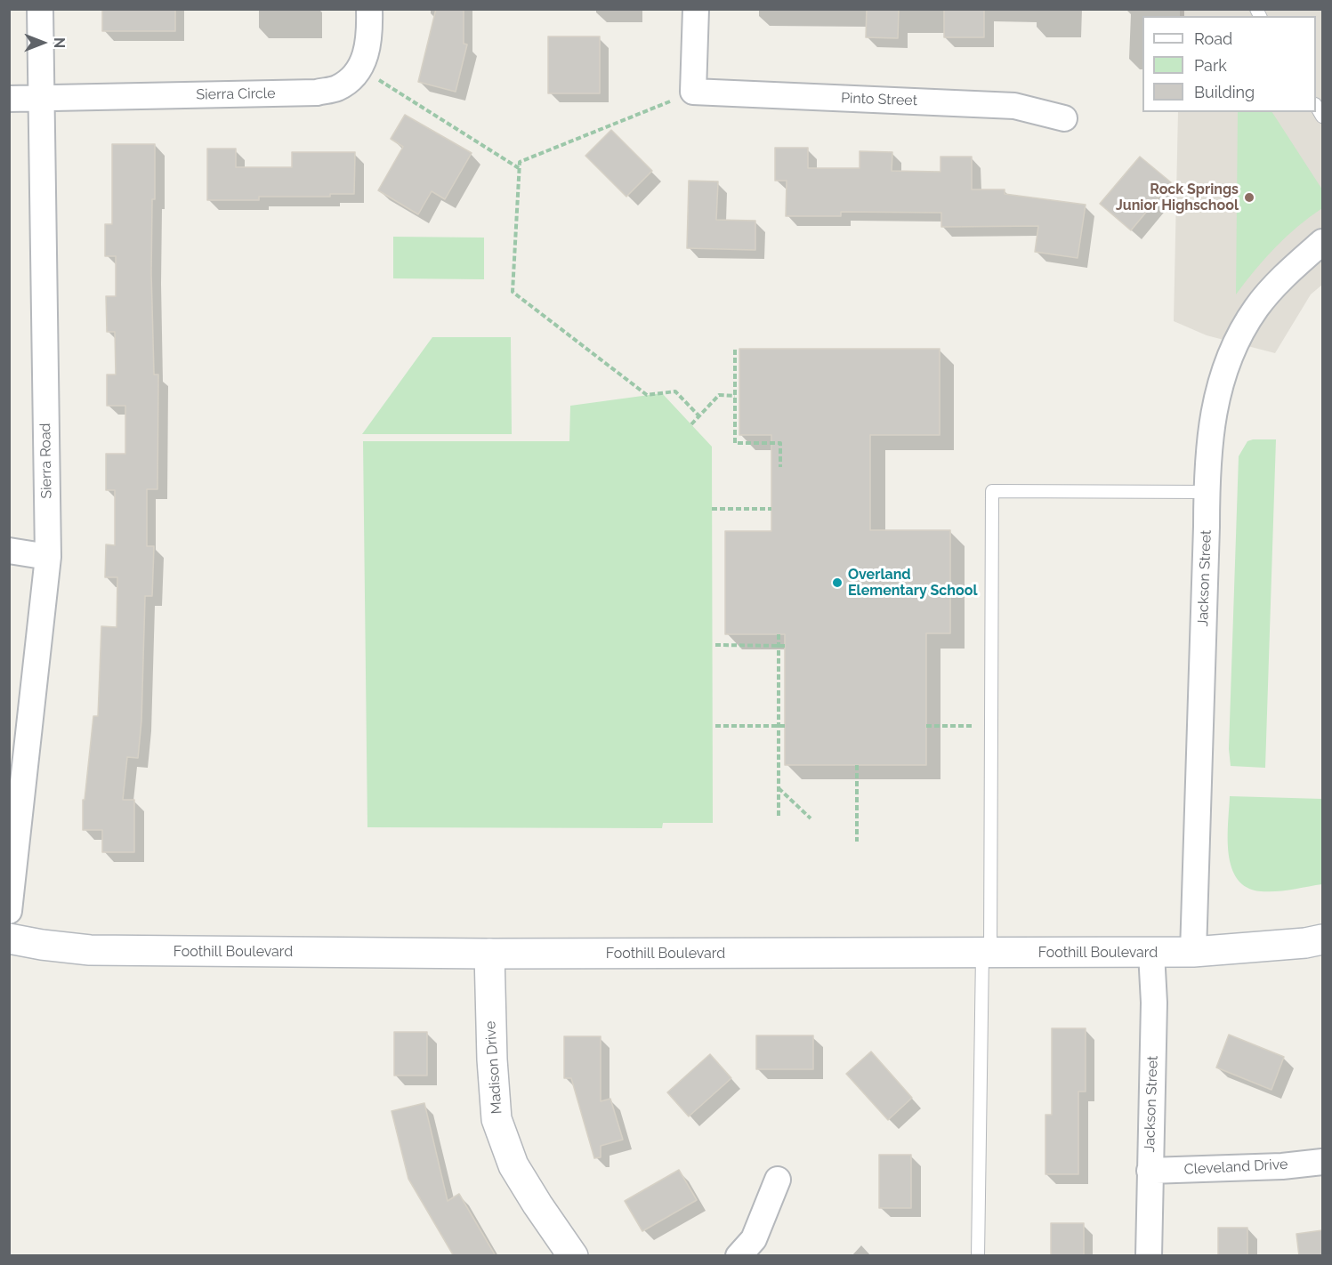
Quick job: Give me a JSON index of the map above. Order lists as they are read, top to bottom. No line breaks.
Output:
{"streets":{"main road":["Foothill Boulevard","Madison Drive"],"street":["Sierra Circle","Pinto Street","Sierra Road","Jackson Street","Cleveland Drive"]},"crossings":[["Sierra Circle","Sierra Road"],["Jackson Street","Foothill Boulevard"],["Jackson Street","Cleveland Drive"],["Foothill Boulevard","Madison Drive"]],"places":["Rock Springs Junior Highschool","Overland Elementary School"],"legend":["Road","Park","Building"],"north":"right"}
